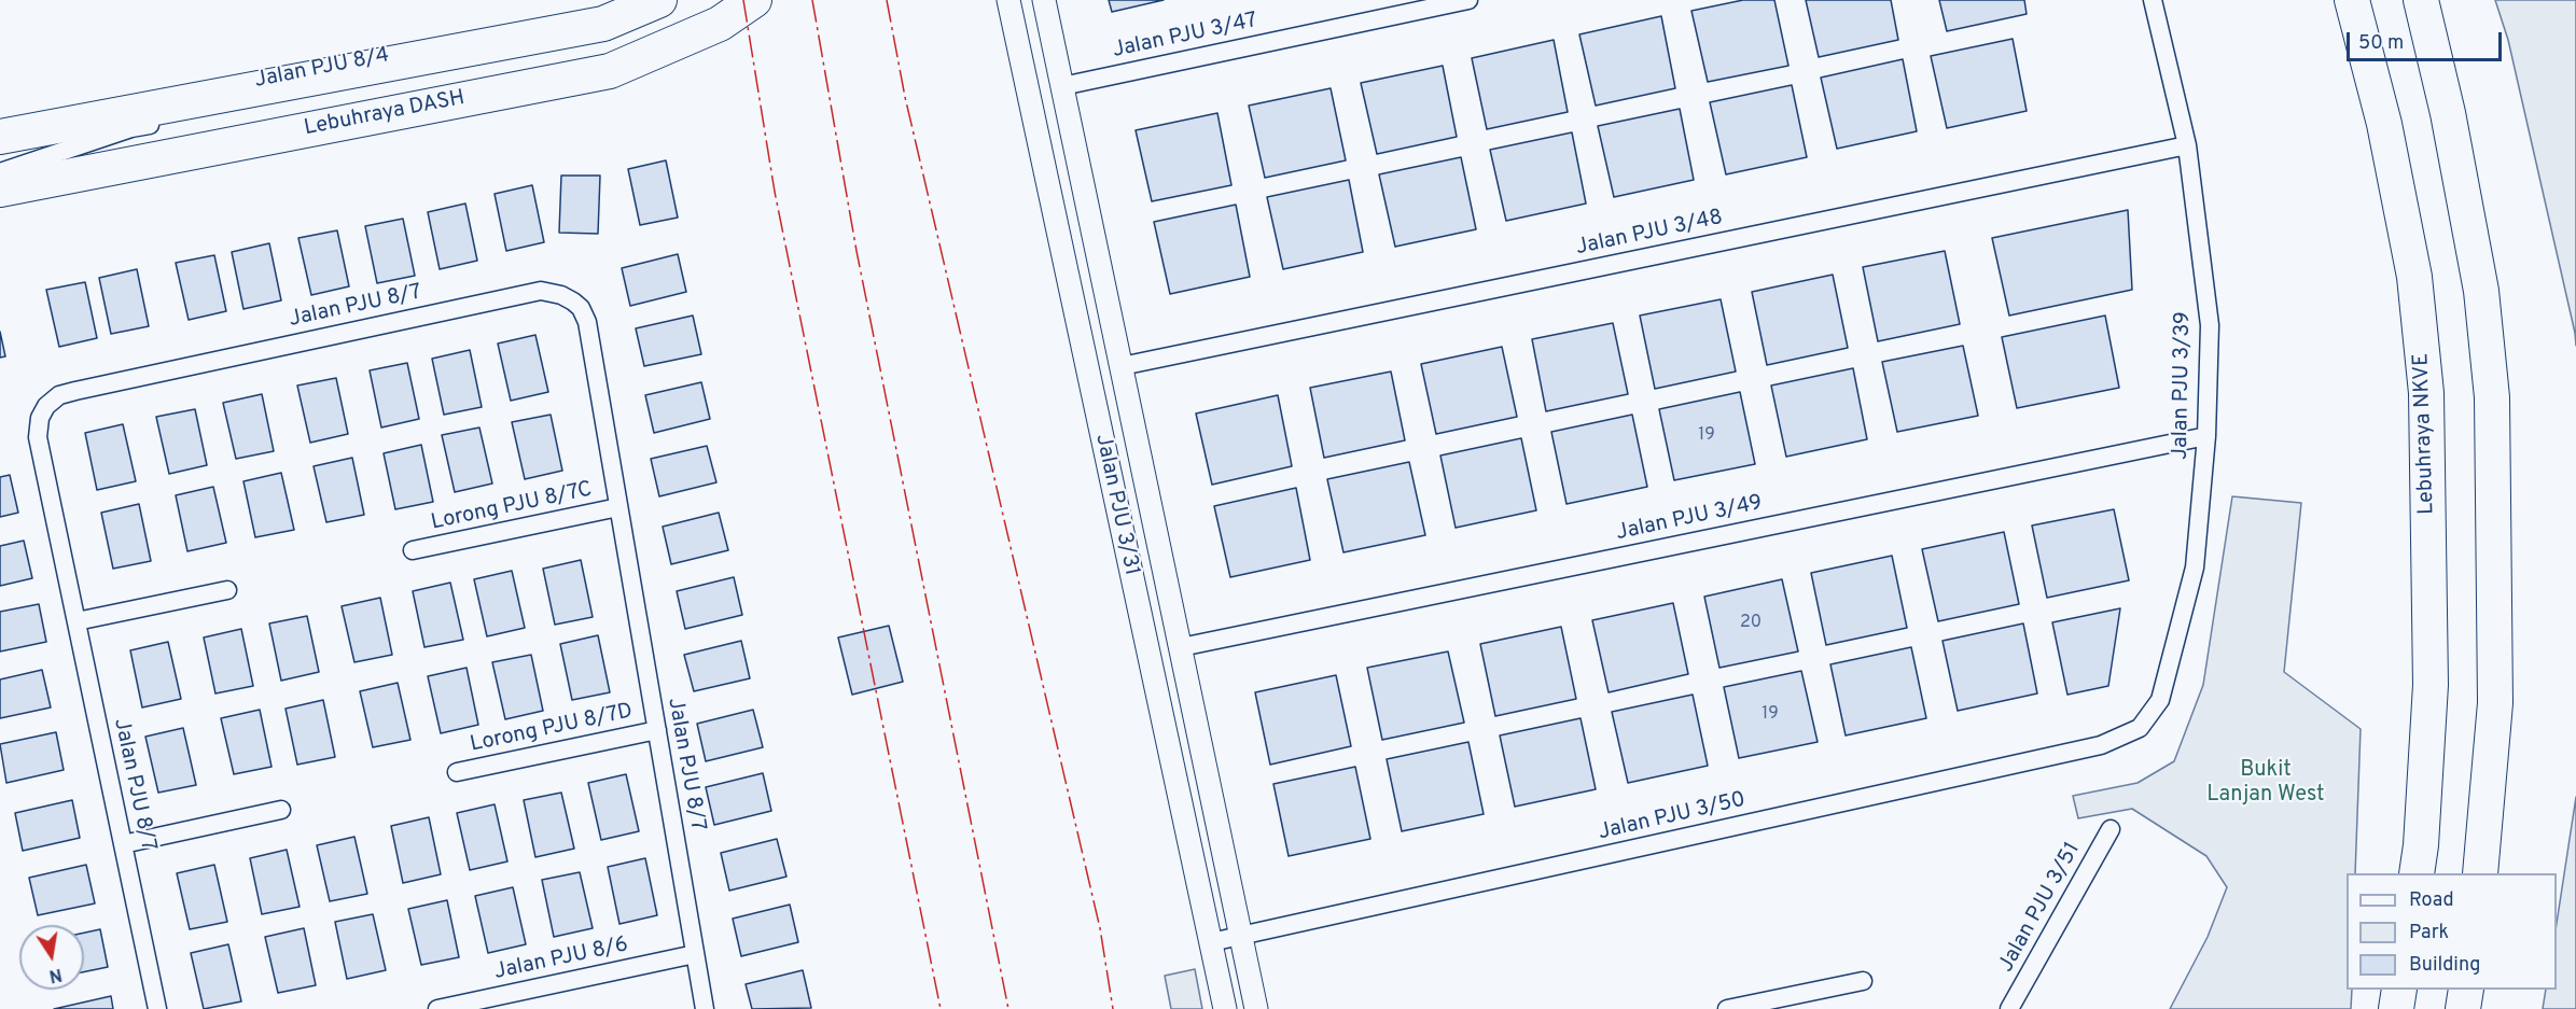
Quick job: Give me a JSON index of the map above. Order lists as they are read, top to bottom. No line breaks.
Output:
{"streets":{"highway":["Lebuhraya DASH","Lebuhraya NKVE"],"street":["Jalan PJU 3/47","Jalan PJU 8/4","Jalan PJU 3/48","Jalan PJU 8/7","Jalan PJU 3/39","Jalan PJU 3/31","Lorong PJU 8/7C","Jalan PJU 3/49","Lorong PJU 8/7D","Jalan PJU 3/50","Jalan PJU 3/51","Jalan PJU 8/6"]},"crossings":[["Jalan PJU 3/47","Jalan PJU 3/31"],["Jalan PJU 3/48","Jalan PJU 3/39"],["Jalan PJU 3/48","Jalan PJU 3/31"],["Jalan PJU 8/7","Lorong PJU 8/7C"],["Jalan PJU 8/7","Lorong PJU 8/7D"],["Jalan PJU 8/7","Jalan PJU 8/6"],["Jalan PJU 3/39","Jalan PJU 3/49"],["Jalan PJU 3/39","Jalan PJU 3/50"],["Jalan PJU 3/31","Jalan PJU 3/49"],["Jalan PJU 3/31","Jalan PJU 3/50"]],"parks":["Bukit Lanjan West"],"house_numbers":["19","20","19"],"legend":["Road","Park","Building"],"scale_bar":"50 m","north":"bottom"}
